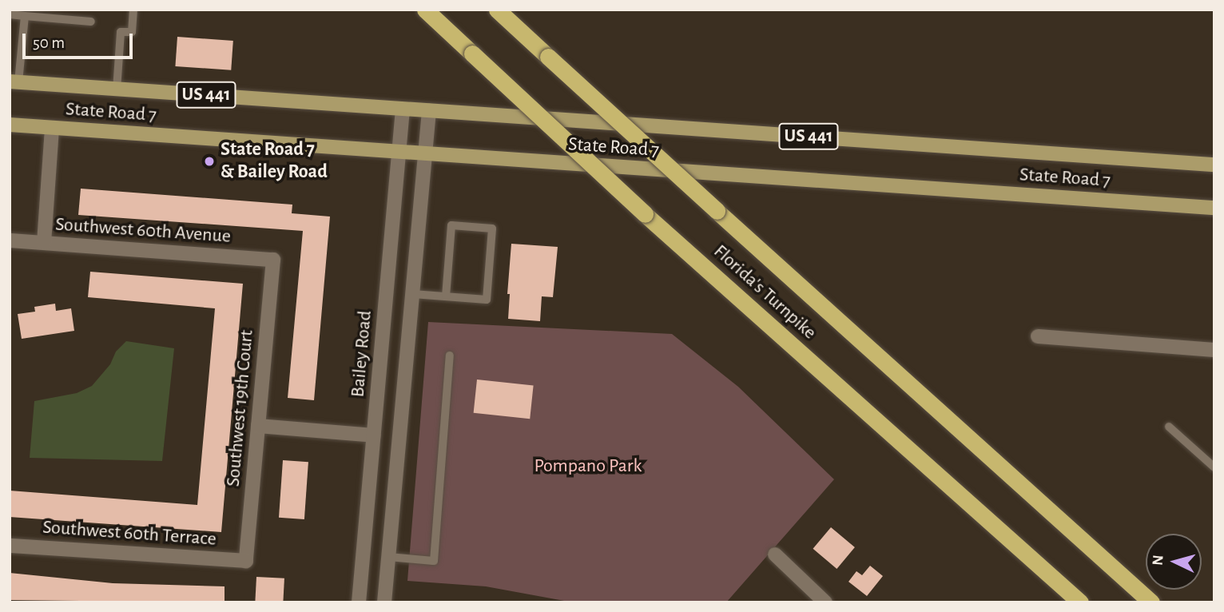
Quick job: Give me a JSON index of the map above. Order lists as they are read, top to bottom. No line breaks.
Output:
{"streets":{"highway":["Florida's Turnpike"],"main road":["US 441","State Road 7"],"street":["Southwest 60th Avenue","Bailey Road","Southwest 19th Court","Southwest 60th Terrace"]},"crossings":[["State Road 7","Bailey Road"],["Southwest 60th Avenue","Southwest 19th Court"],["Southwest 19th Court","Southwest 60th Terrace"]],"parks":["Pompano Park"],"places":["State Road 7 & Bailey Road"],"scale_bar":"50 m","north":"left"}
